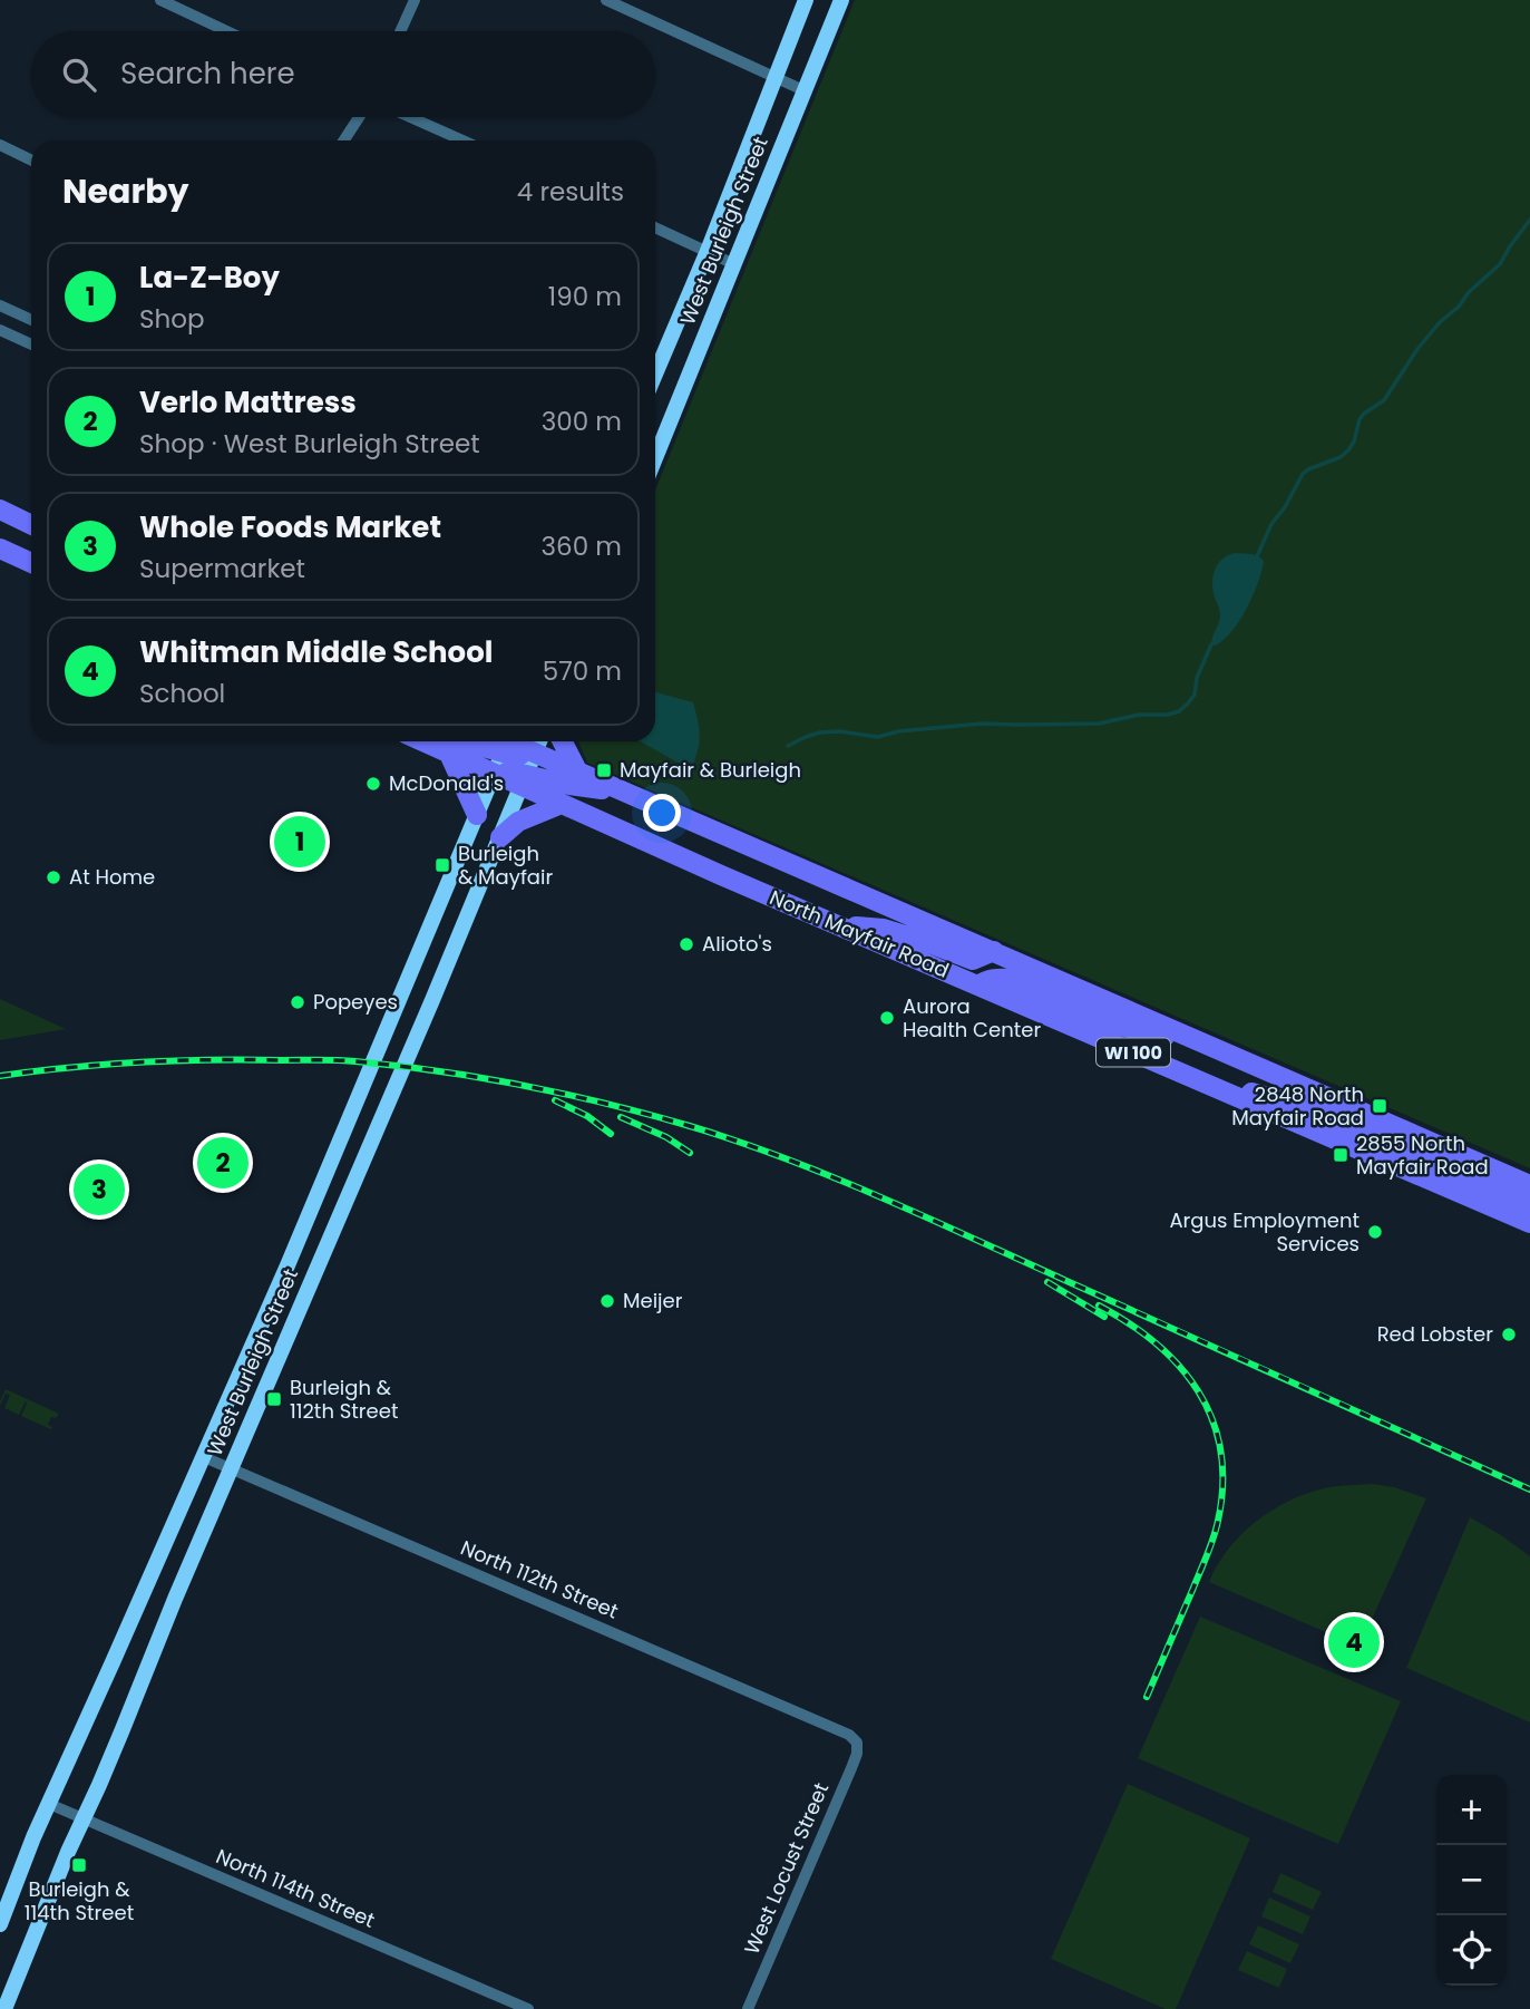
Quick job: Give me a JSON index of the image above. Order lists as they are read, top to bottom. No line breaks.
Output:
{"streets":{"main road":["West Burleigh Street","North Mayfair Road","WI 100"],"street":["North 112th Street","West Locust Street","North 114th Street"]},"crossings":[["West Burleigh Street","North Mayfair Road"],["West Burleigh Street","North 112th Street"],["West Burleigh Street","North 114th Street"],["North 112th Street","West Locust Street"]],"places":{"transit":["Mayfair & Burleigh","Burleigh & Mayfair","2848 North Mayfair Road","2855 North Mayfair Road","Burleigh & 112th Street","Burleigh & 114th Street"],"other":["McDonald's","At Home","Alioto's","Popeyes","Aurora Health Center","Argus Employment Services","Meijer","Red Lobster"]},"page":{"search":"Search here","heading":["Nearby","4 results"],"list":[{"mark":"1","name":"La-Z-Boy","note":"Shop","value":"190 m"},{"mark":"2","name":"Verlo Mattress","note":"Shop · West Burleigh Street","value":"300 m"},{"mark":"3","name":"Whole Foods Market","note":"Supermarket","value":"360 m"},{"mark":"4","name":"Whitman Middle School","note":"School","value":"570 m"}],"pins":["1","2","3","4"],"map_buttons":["+","−"]}}
